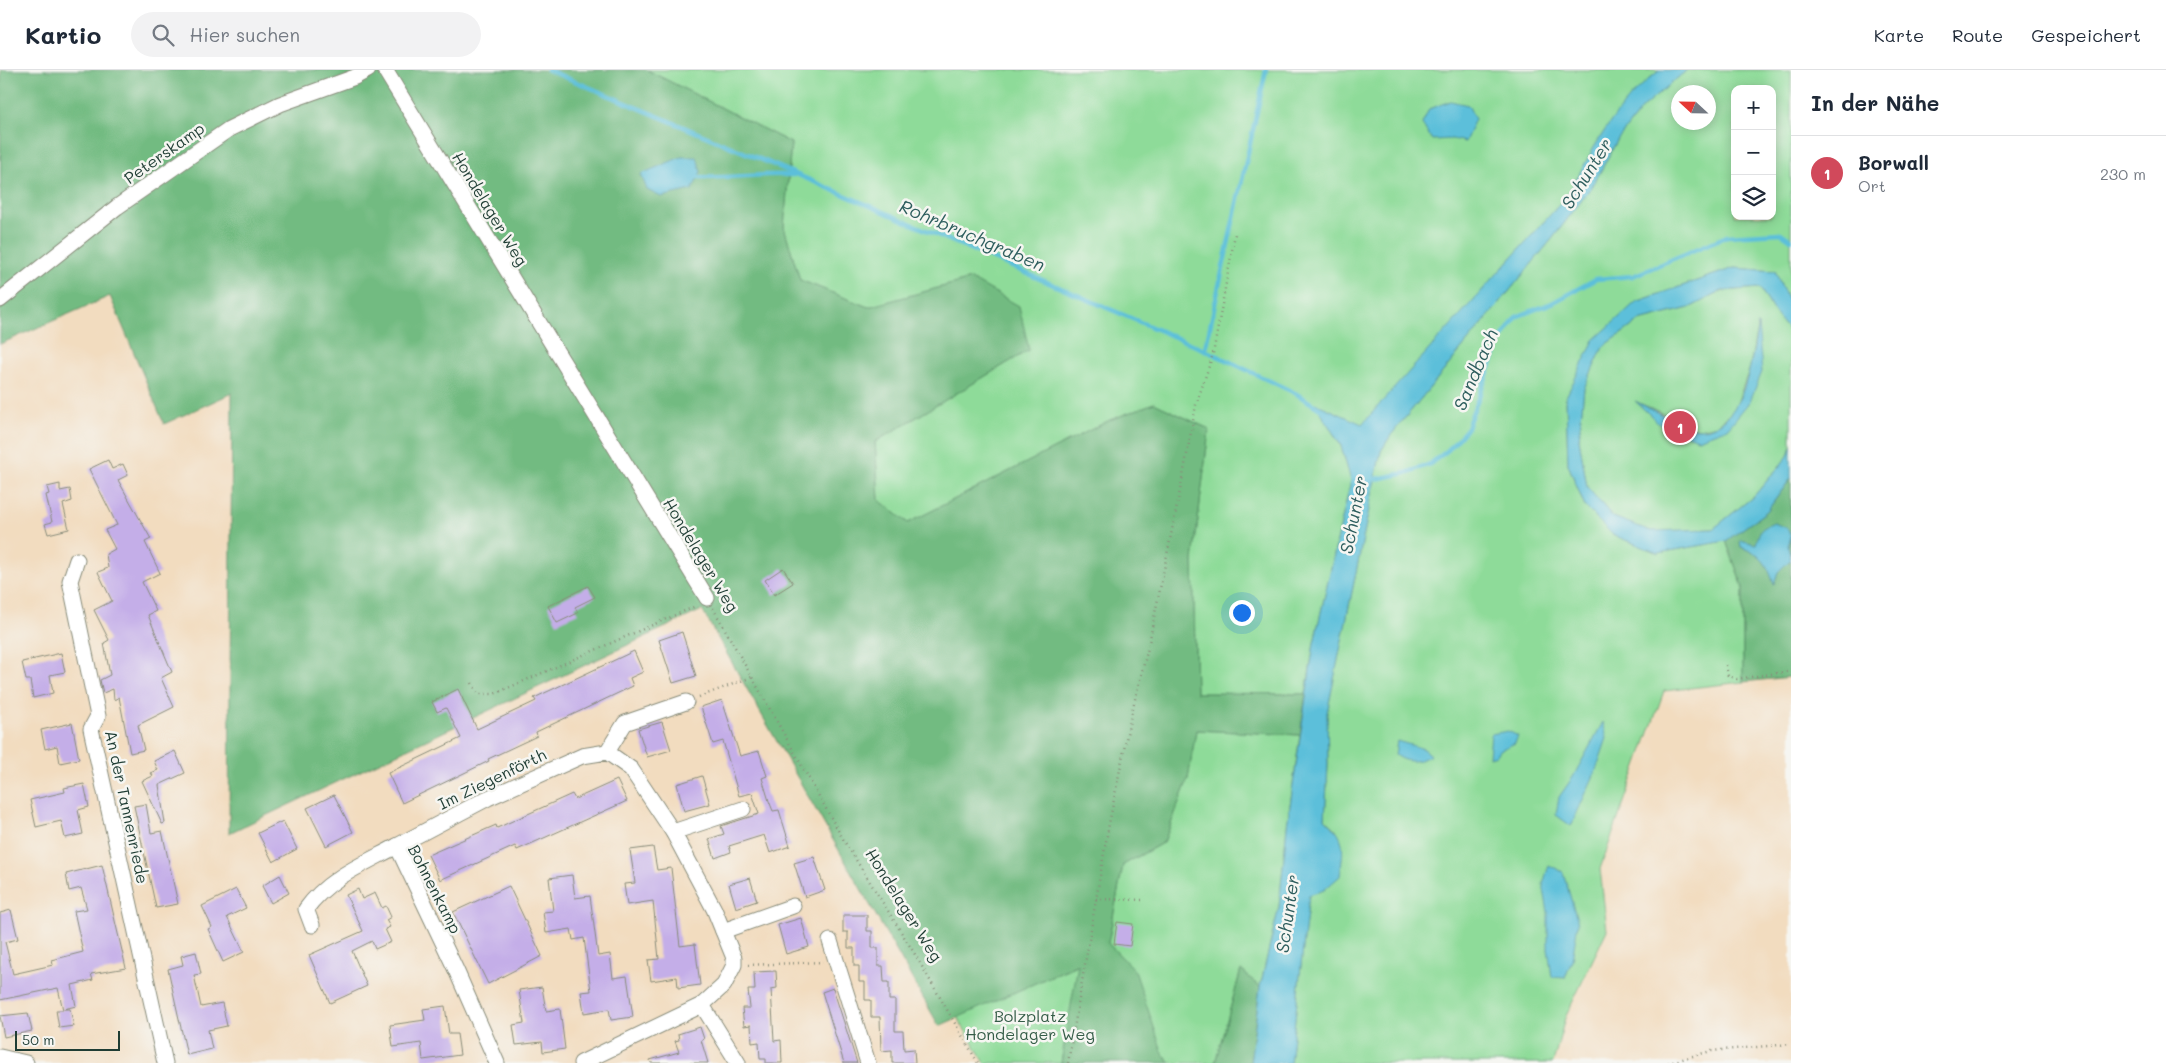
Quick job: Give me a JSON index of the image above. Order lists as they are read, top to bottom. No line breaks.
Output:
{"streets":{"street":["Peterskamp","Hondelager Weg","Im Ziegenförth","An der Tannenriede","Bohnenkamp"]},"crossings":[["Im Ziegenförth","Bohnenkamp"]],"water":["Schunter","Rohrbruchgraben","Sandbach"],"parks":["Bolzplatz Hondelager Weg"],"scale_bar":"50 m","north":"left","page":{"header":"Kartio","search":"Hier suchen","nav":["Karte","Route","Gespeichert"],"heading":"In der Nähe","map_buttons":["+","−"],"list":[{"mark":"1","name":"Borwall","note":"Ort","value":"230 m"}],"pins":"1","scale":"50 m"}}
